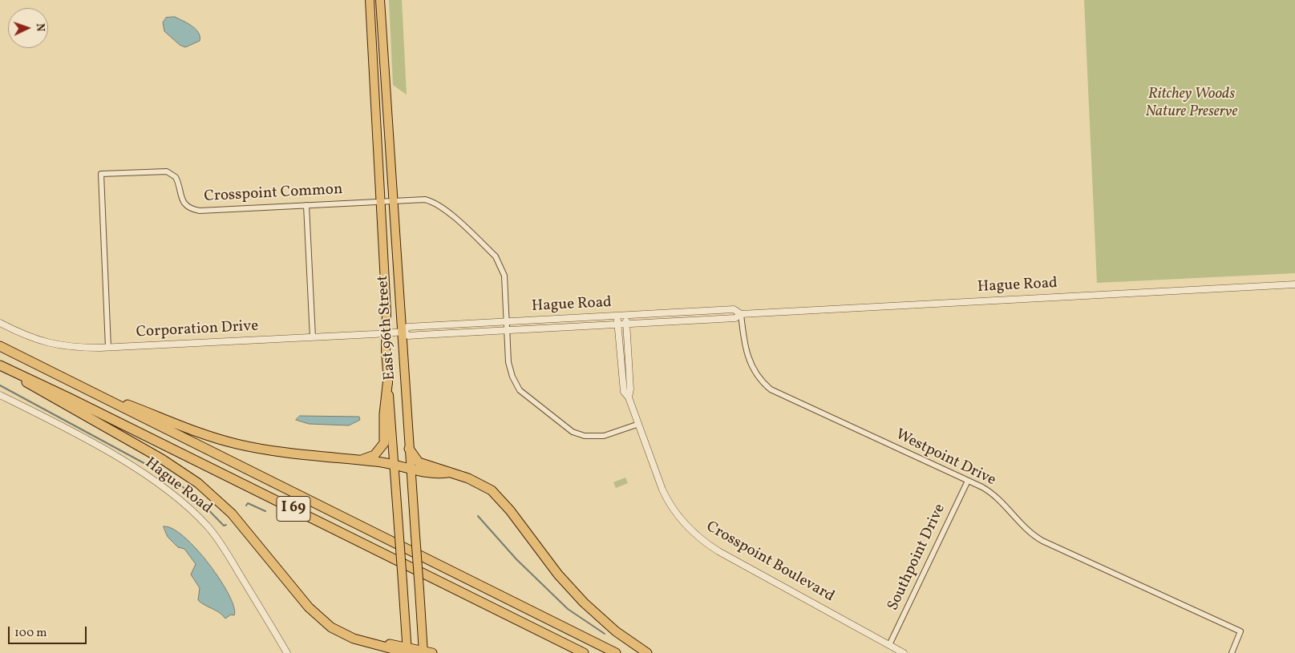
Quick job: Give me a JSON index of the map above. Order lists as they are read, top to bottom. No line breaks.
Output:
{"streets":{"highway":["I 69"],"main road":["East 96th Street"],"street":["Crosspoint Common","Hague Road","Corporation Drive","Westpoint Drive","Southpoint Drive","Crosspoint Boulevard"]},"crossings":[["Crosspoint Common","Hague Road"],["Crosspoint Common","East 96th Street"],["Crosspoint Common","Corporation Drive"],["Crosspoint Common","Crosspoint Boulevard"],["Hague Road","East 96th Street"],["Hague Road","Corporation Drive"],["Hague Road","Westpoint Drive"],["Hague Road","Crosspoint Boulevard"],["East 96th Street","Corporation Drive"],["Westpoint Drive","Southpoint Drive"],["Southpoint Drive","Crosspoint Boulevard"]],"parks":["Ritchey Woods Nature Preserve"],"scale_bar":"100 m","north":"right"}
